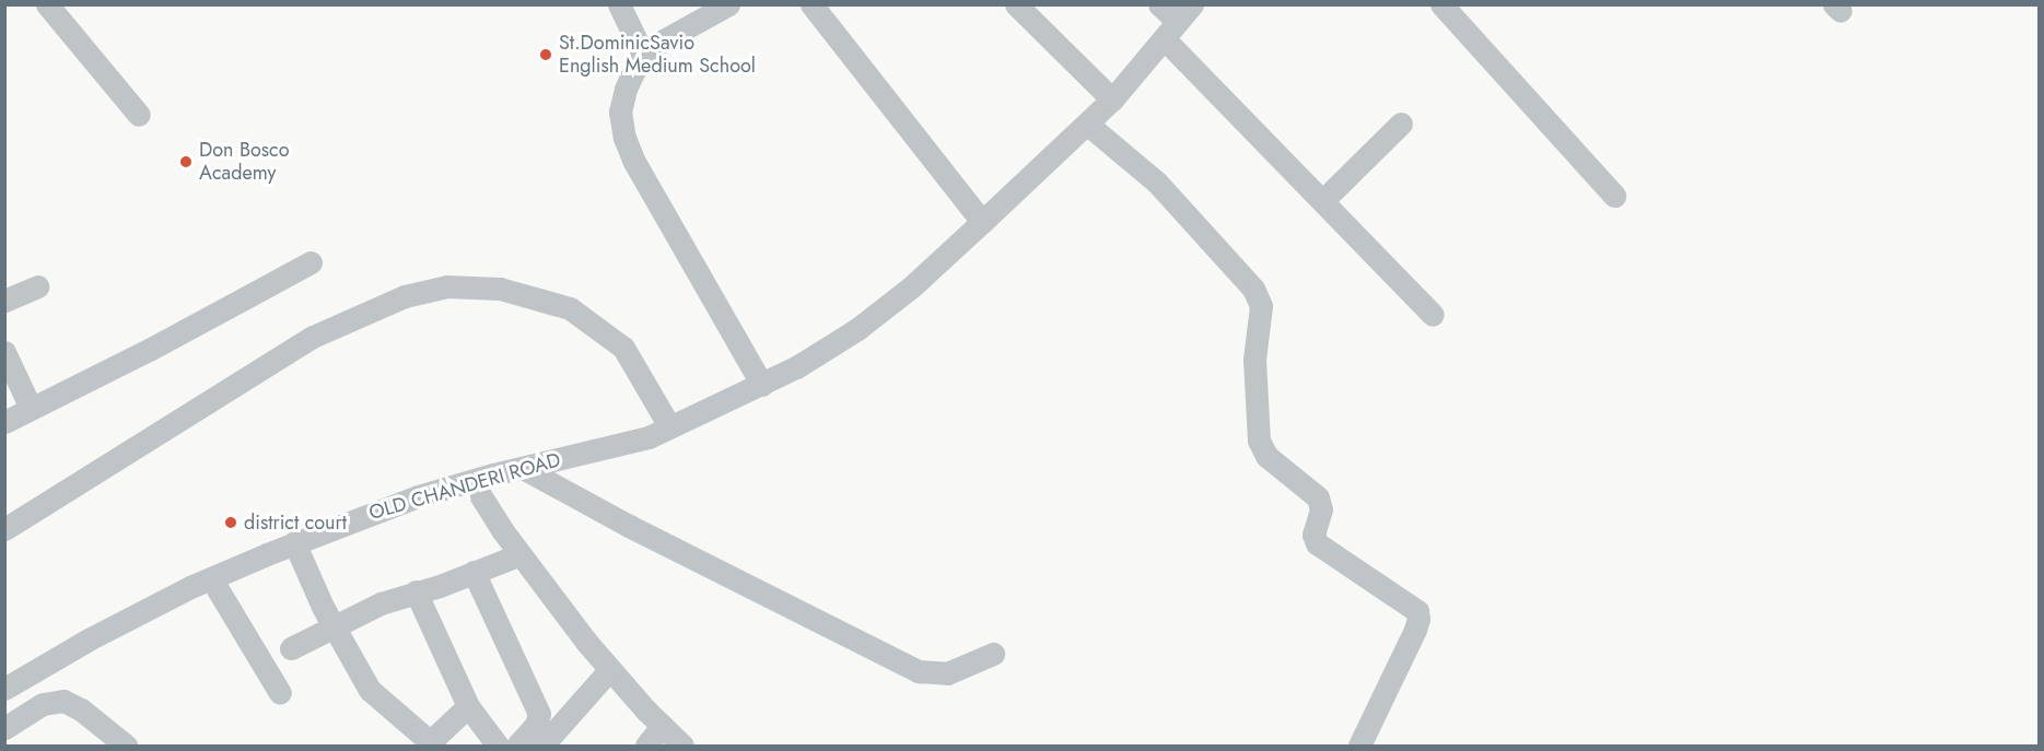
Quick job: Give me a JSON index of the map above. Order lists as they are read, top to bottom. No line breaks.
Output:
{"streets":{"street":["OLD CHANDERI ROAD"]},"places":["St.DominicSavio English Medium School","Don Bosco Academy","district court"]}
